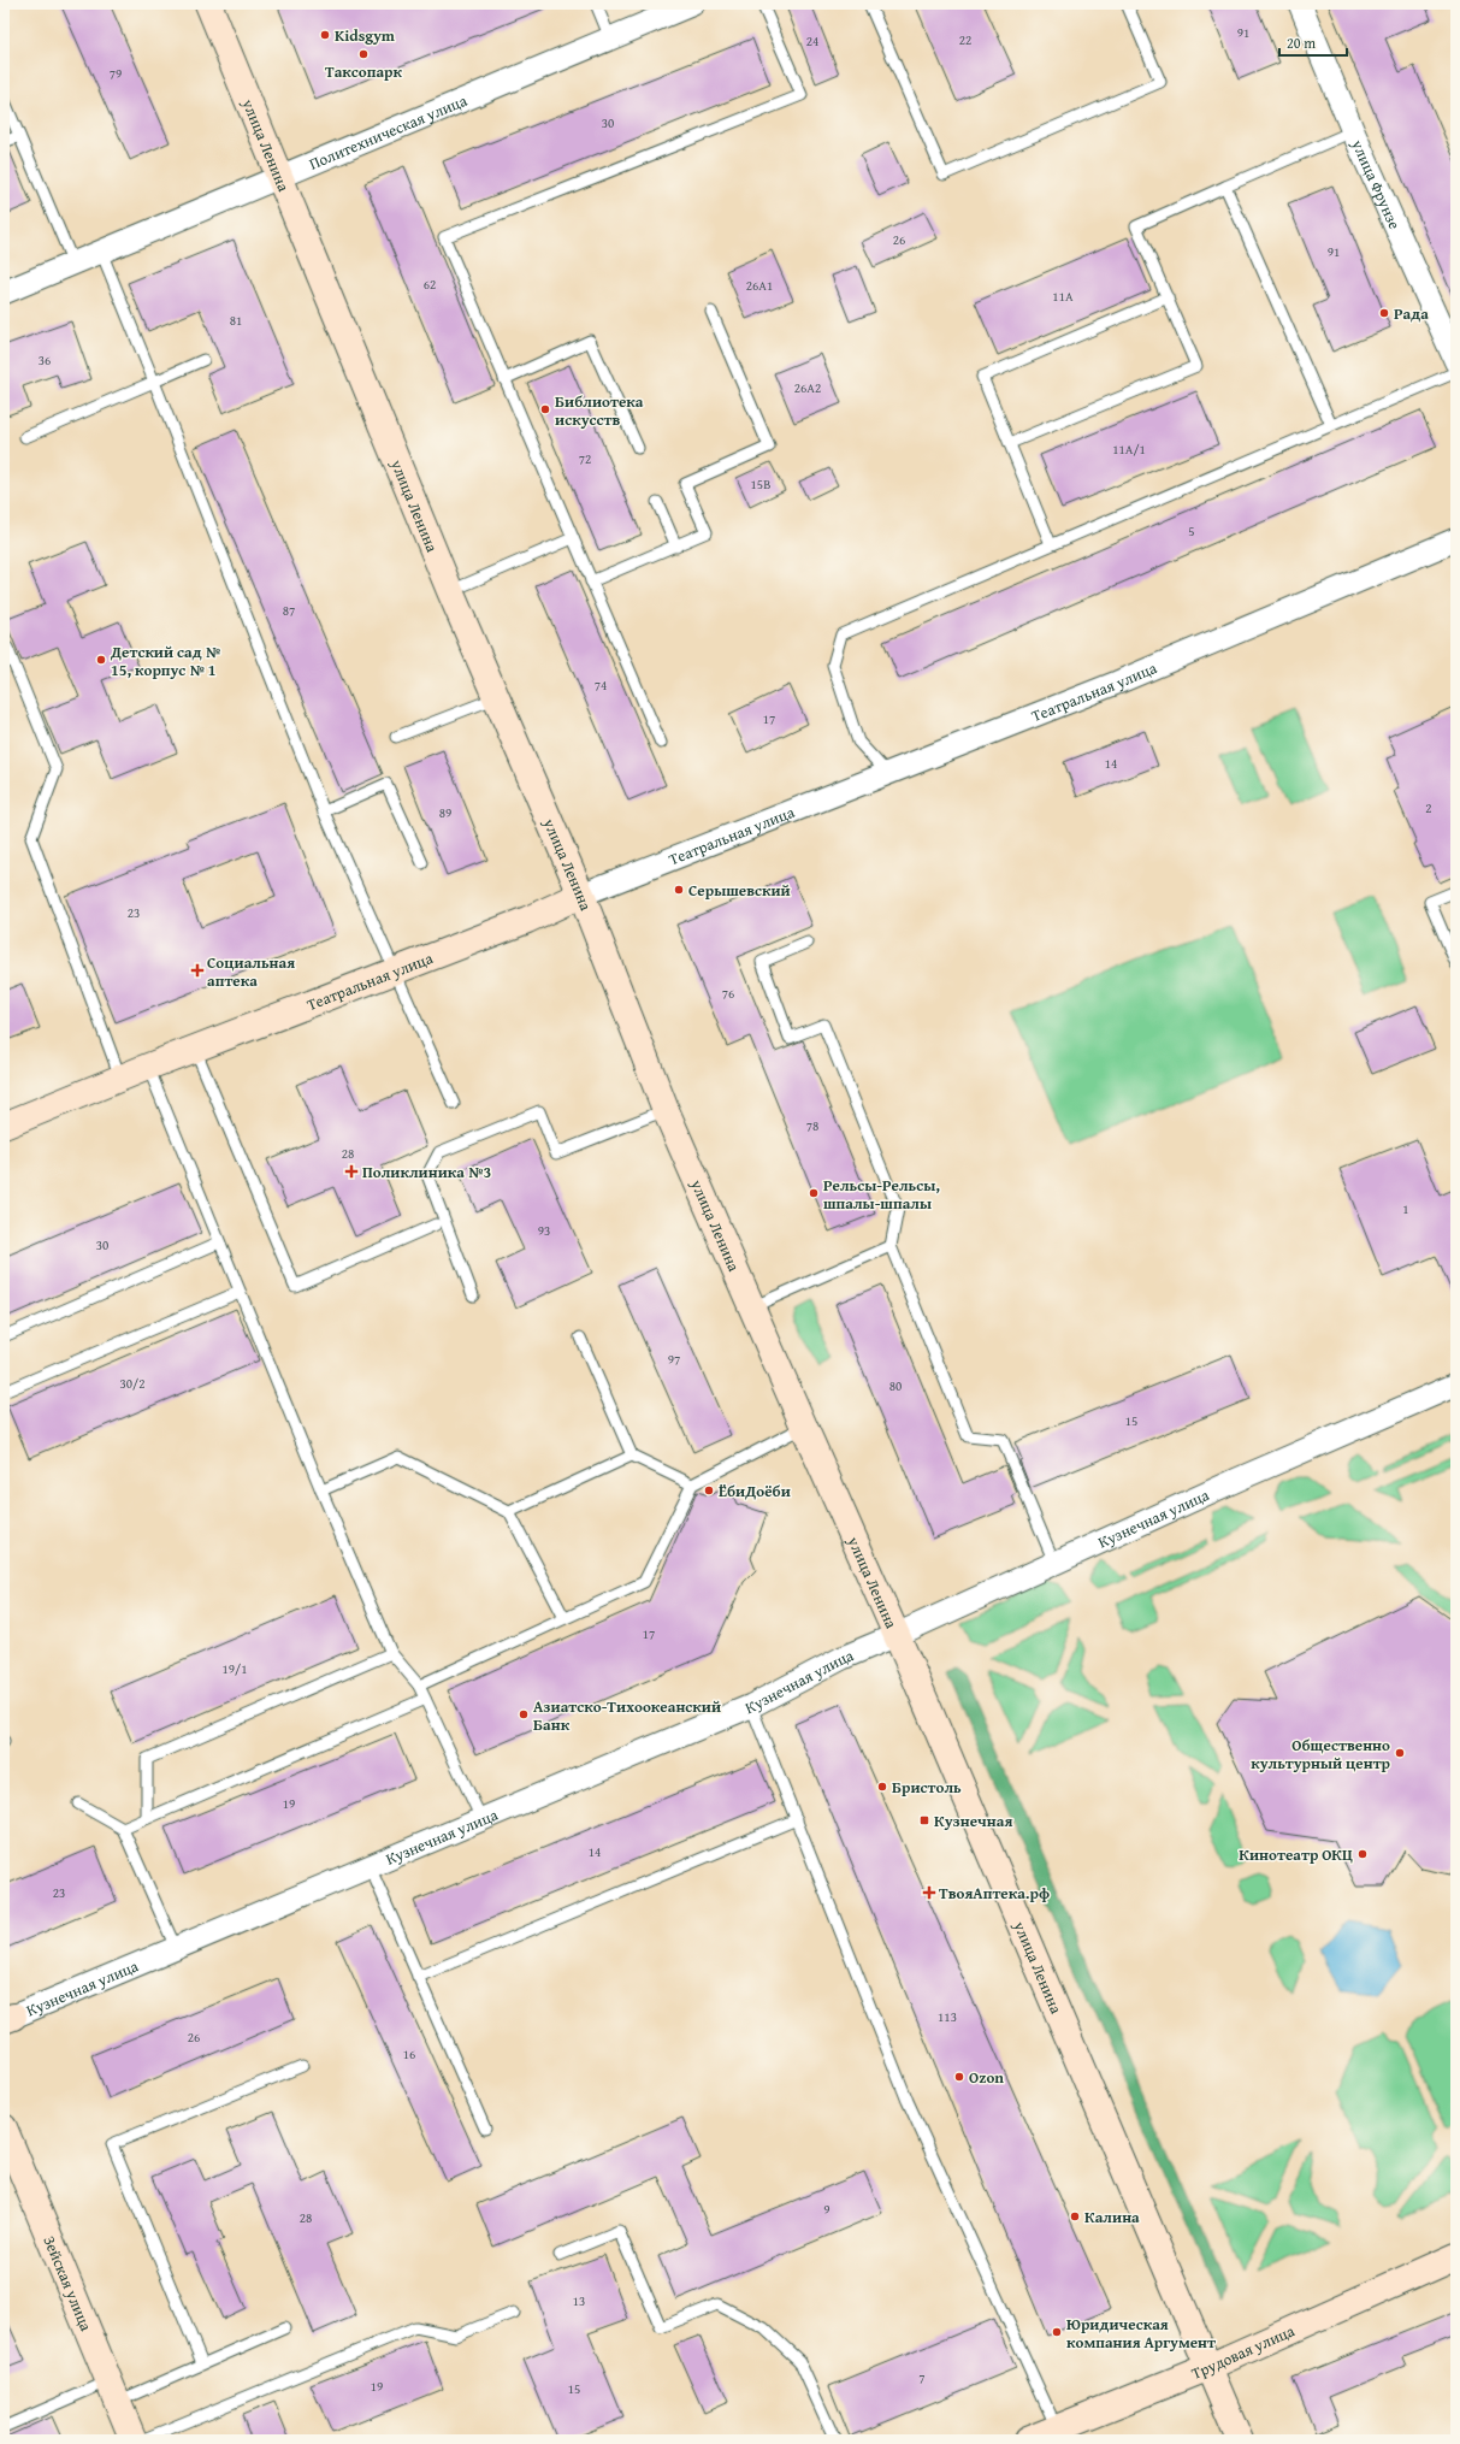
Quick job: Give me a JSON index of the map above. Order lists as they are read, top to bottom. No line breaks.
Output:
{"streets":{"main road":["улица Ленина","Театральная улица","Зейская улица","Трудовая улица"],"street":["Политехническая улица","улица Фрунзе","Кузнечная улица"]},"crossings":[["Политехническая улица","улица Ленина"],["улица Ленина","Театральная улица"],["улица Ленина","Кузнечная улица"],["улица Ленина","Трудовая улица"]],"places":{"other":["Kidsgym","Таксопарк","Рада","Библиотека искусств","Детский сад № 15, корпус № 1","Серышевский","Рельсы-Рельсы, шпалы-шпалы","ЁбиДоёби","Азиатско-Тихоокеанский Банк","Общественно культурный центр","Бристоль","Кинотеатр ОКЦ","Ozon","Калина","Юридическая компания Аргумент"],"health":["Социальная аптека","Поликлиника №3","ТвояАптека.рф"],"transit":["Кузнечная"]},"house_numbers":["91","22","24","79","30","26","91","62","26А1","11А","81","36","26А2","11А/1","72","15В","5","87","74","17","14","2","89","23","76","78","28","1","93","30","97","30/2","80","15","17","19/1","19","14","23","113","26","16","9","28","13","7","19","15"],"scale_bar":"20 m"}
